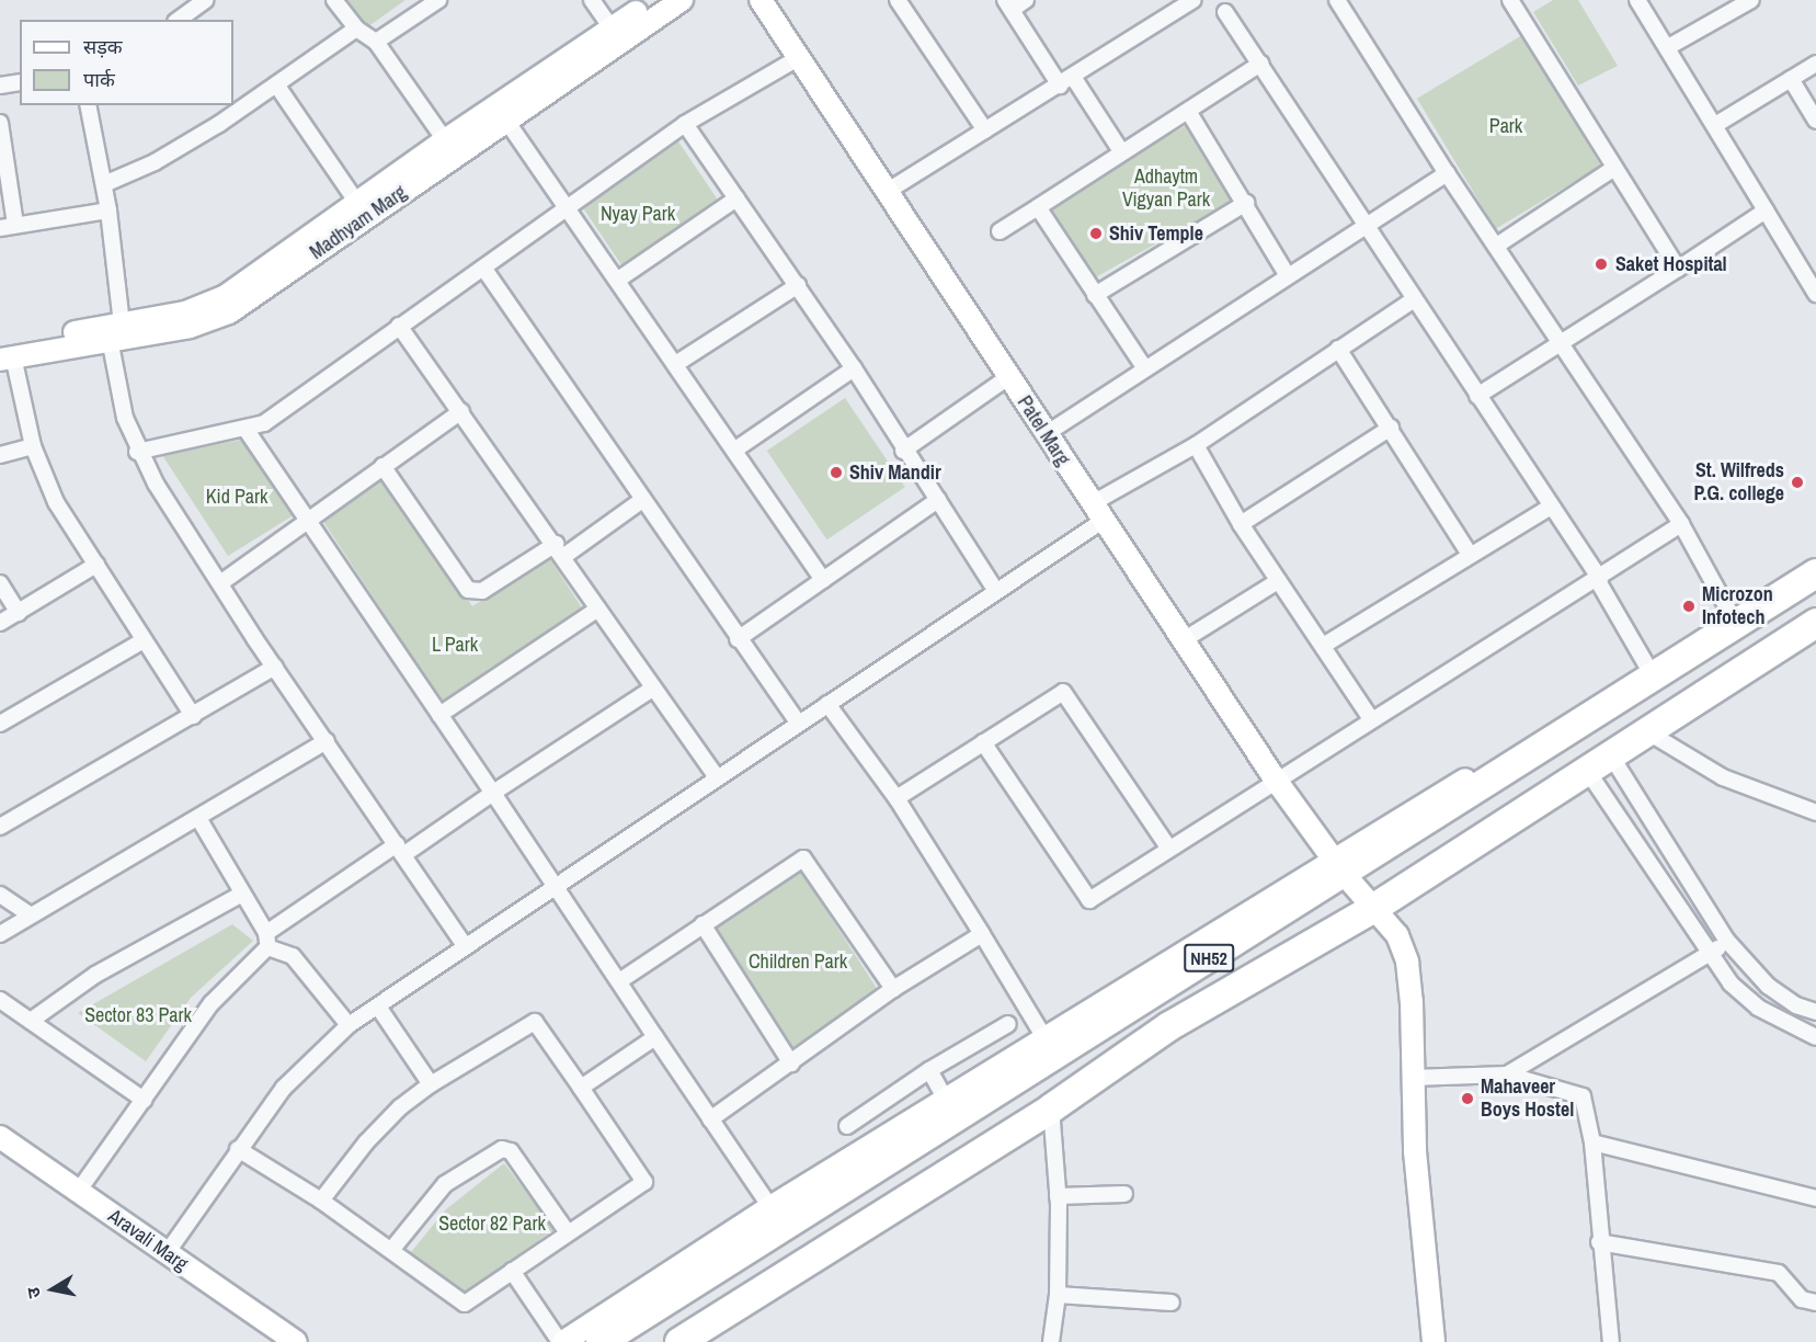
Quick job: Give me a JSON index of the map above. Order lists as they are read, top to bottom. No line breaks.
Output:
{"streets":{"highway":["NH52"],"street":["Madhyam Marg","Patel Marg","Aravali Marg"]},"crossings":[["Patel Marg","NH52"]],"parks":["Park","Adhaytm Vigyan Park","Nyay Park","Kid Park","L Park","Children Park","Sector 83 Park","Sector 82 Park"],"places":["Shiv Temple","Saket Hospital","Shiv Mandir","St. Wilfreds P.G. college","Microzon Infotech","Mahaveer Boys Hostel"],"legend":["सड़क","पार्क"],"north":"left"}
